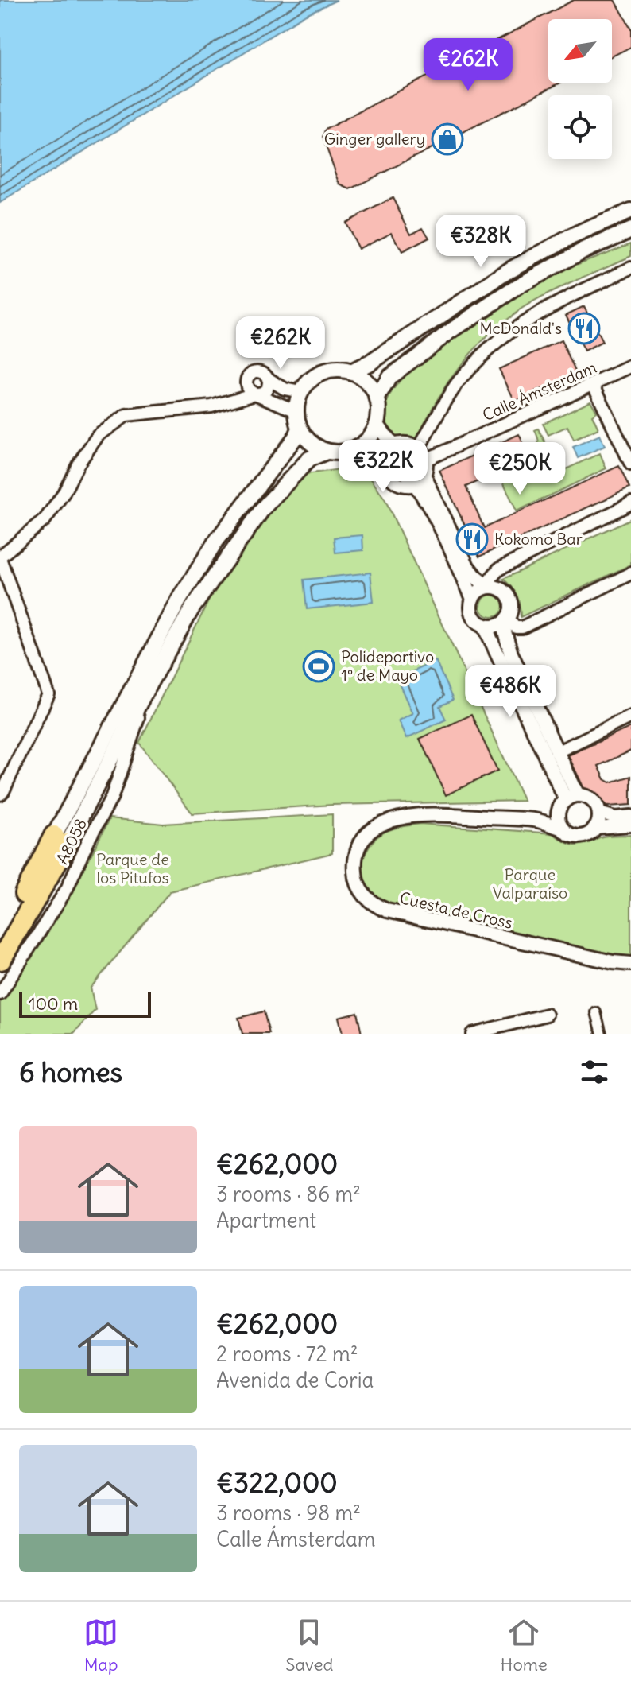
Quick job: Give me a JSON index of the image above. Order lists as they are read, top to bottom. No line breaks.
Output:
{"streets":{"street":["Calle Ámsterdam","A8058","Cuesta de Cross"]},"parks":["Parque de los Pitufos","Parque Valparaíso"],"places":{"shop":["Ginger gallery"],"restaurant":["McDonald's","Kokomo Bar"],"sports":["Polideportivo 1º de Mayo"]},"scale_bar":"100 m","north":"bottom left","page":{"price":["€262K","€328K","€262K","€322K","€250K","€486K"],"scale":"100 m","heading":"6 homes","list":[{"name":"€262,000","note":"3 rooms · 86 m² · Apartment"},{"name":"€262,000","note":"2 rooms · 72 m² · Avenida de Coria"},{"name":"€322,000","note":"3 rooms · 98 m² · Calle Ámsterdam"}],"tabs":["Map","Saved","Home"]}}
